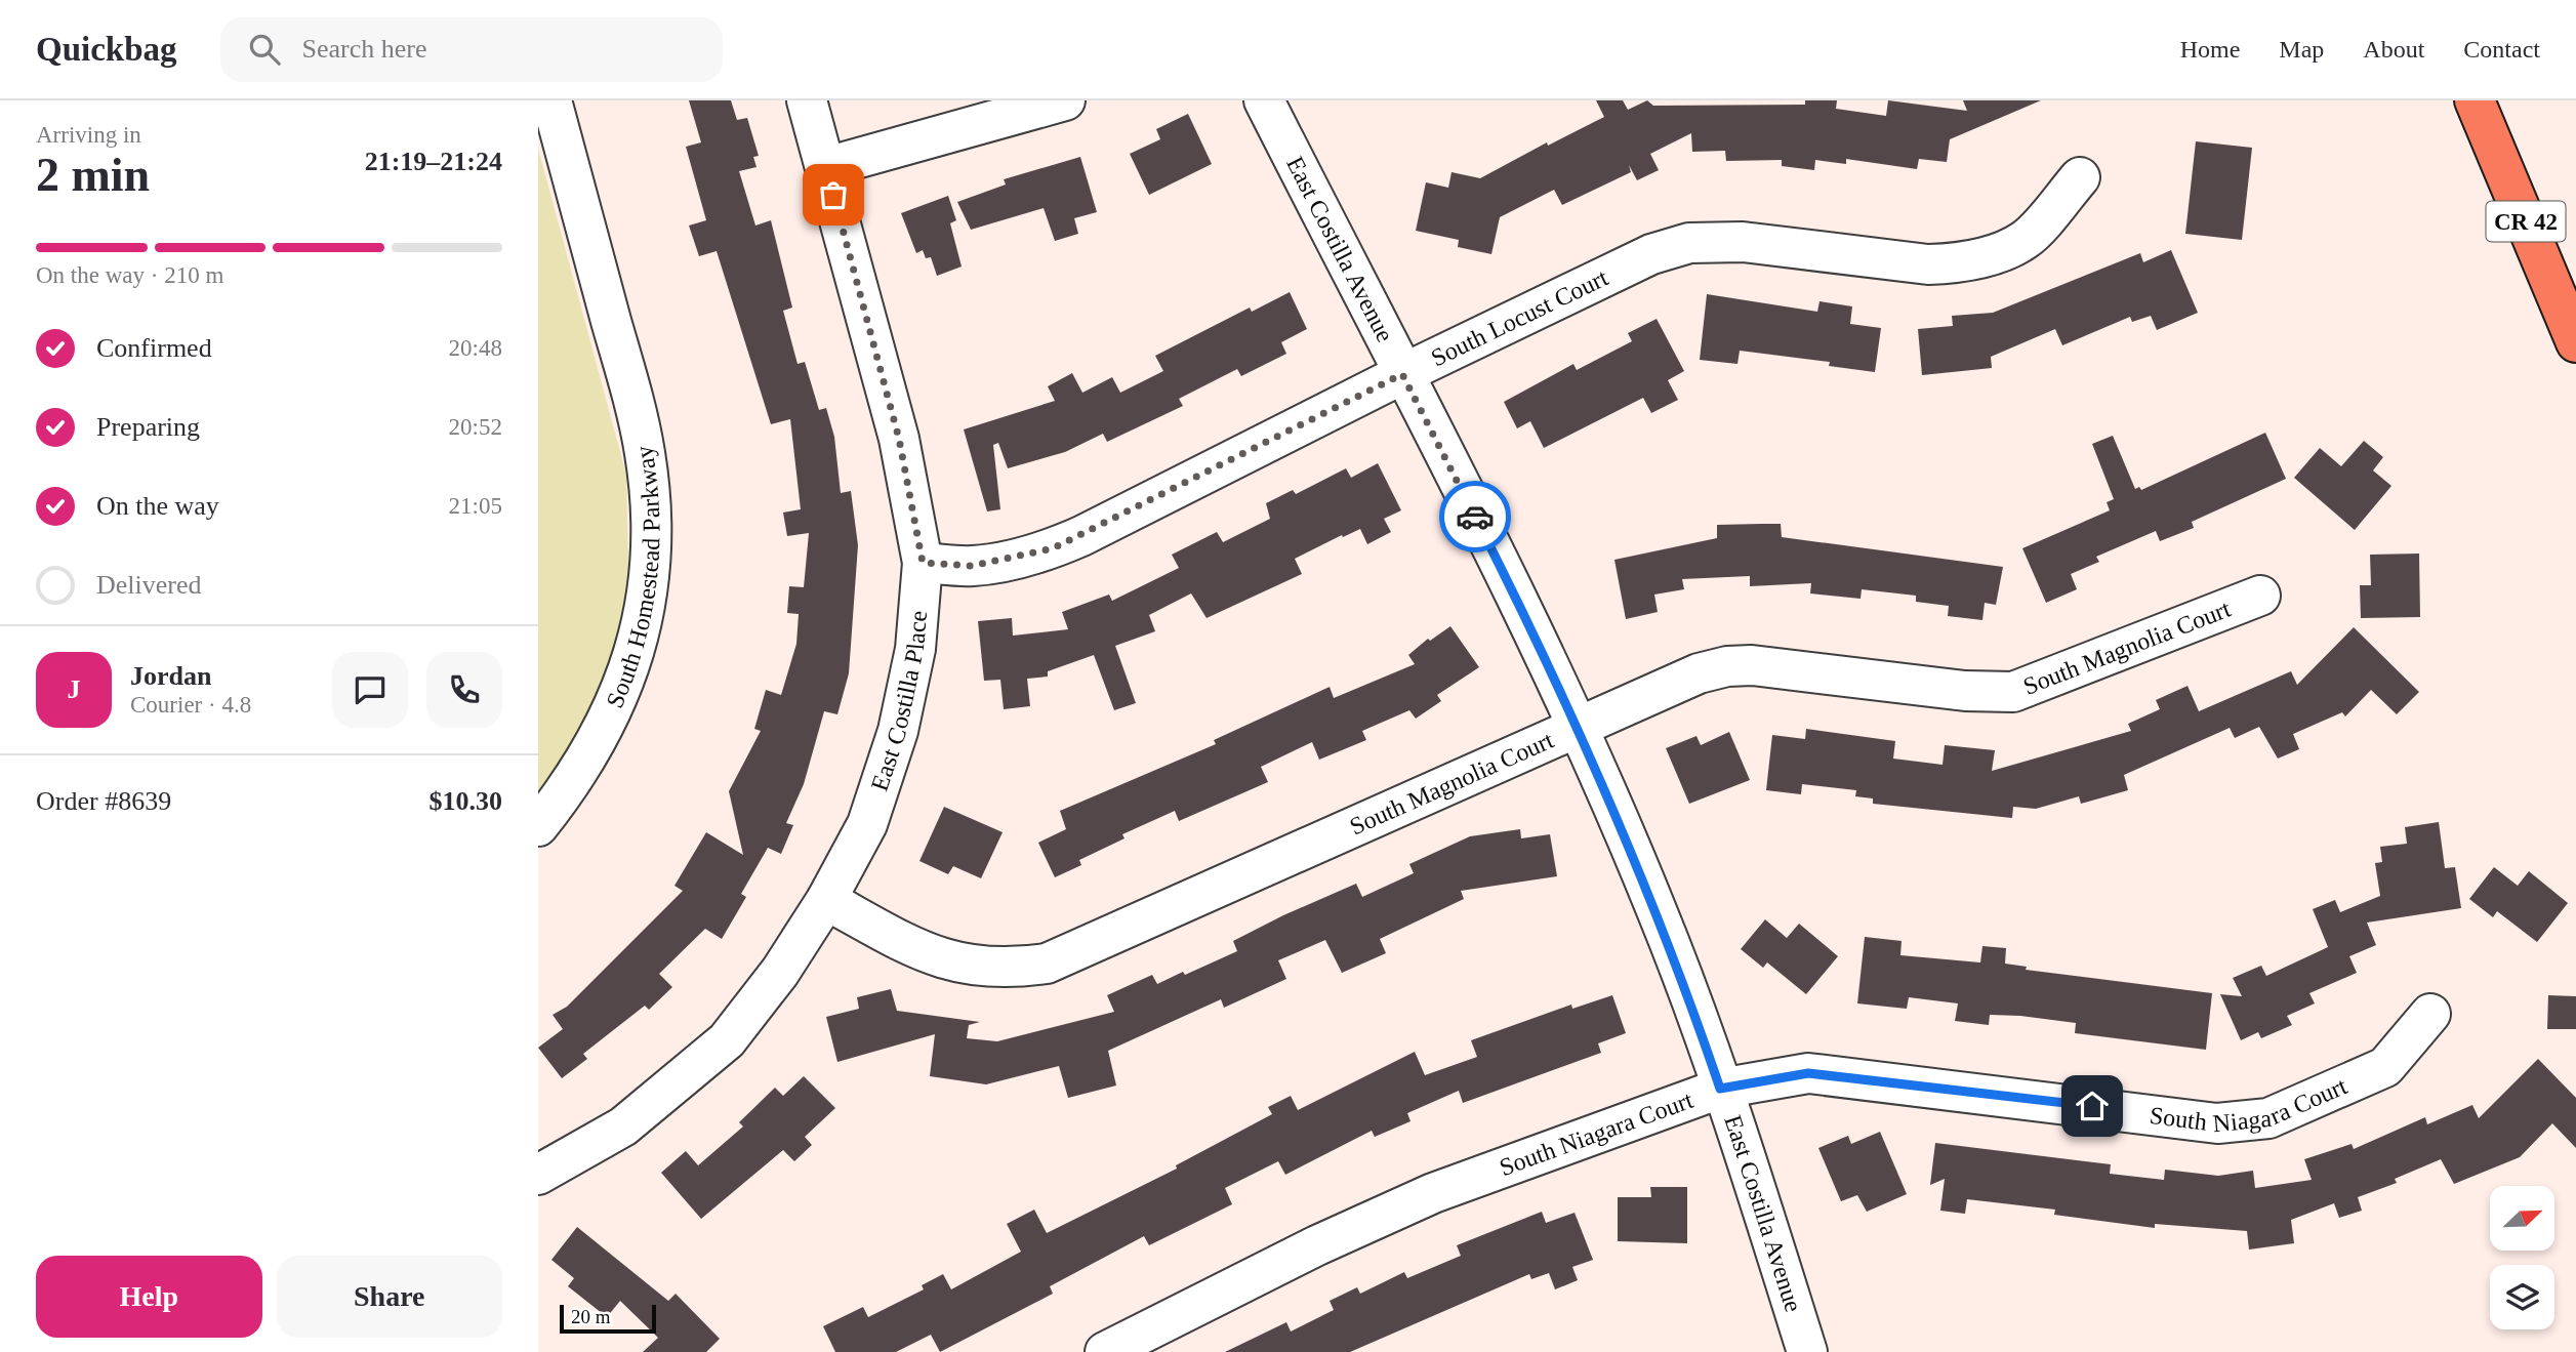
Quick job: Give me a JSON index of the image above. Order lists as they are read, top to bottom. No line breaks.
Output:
{"streets":{"main road":["CR 42"],"street":["East Costilla Avenue","South Locust Court","South Homestead Parkway","South Magnolia Court","East Costilla Place","South Niagara Court"]},"crossings":[["East Costilla Avenue","South Locust Court"],["East Costilla Avenue","South Magnolia Court"],["East Costilla Avenue","South Niagara Court"],["South Locust Court","East Costilla Place"],["South Magnolia Court","East Costilla Place"]],"scale_bar":"20 m","north":"top right","page":{"header":"Quickbag","search":"Search here","nav":["Home","Map","About","Contact"],"heading":["2 min","Arriving in","21:19–21:24"],"panel":["Jordan","Courier · 4.8","Order #8639","$10.30"],"bar":"On the way · 210 m","list":[["Confirmed","20:48"],["Preparing","20:52"],["On the way","21:05"],"Delivered"],"round":"J","buttons":["Help","Share"],"scale":"20 m"}}
